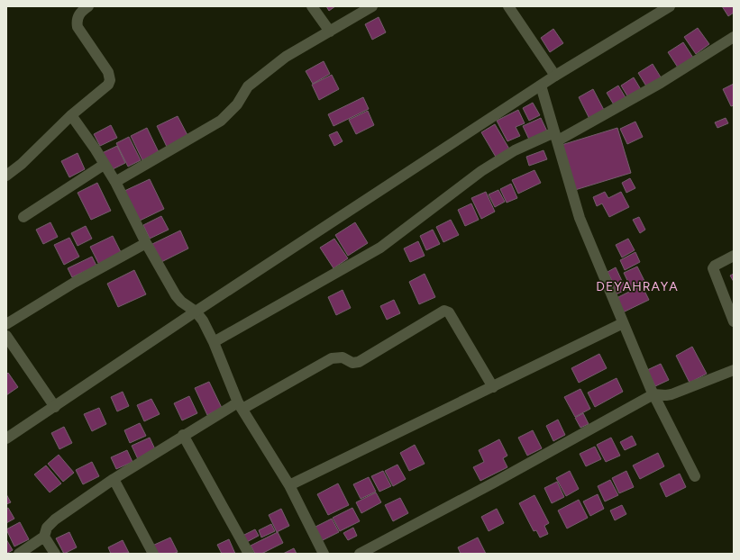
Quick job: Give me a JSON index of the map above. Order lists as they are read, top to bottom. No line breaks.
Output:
{"districts":["DEYAHRAYA"]}
